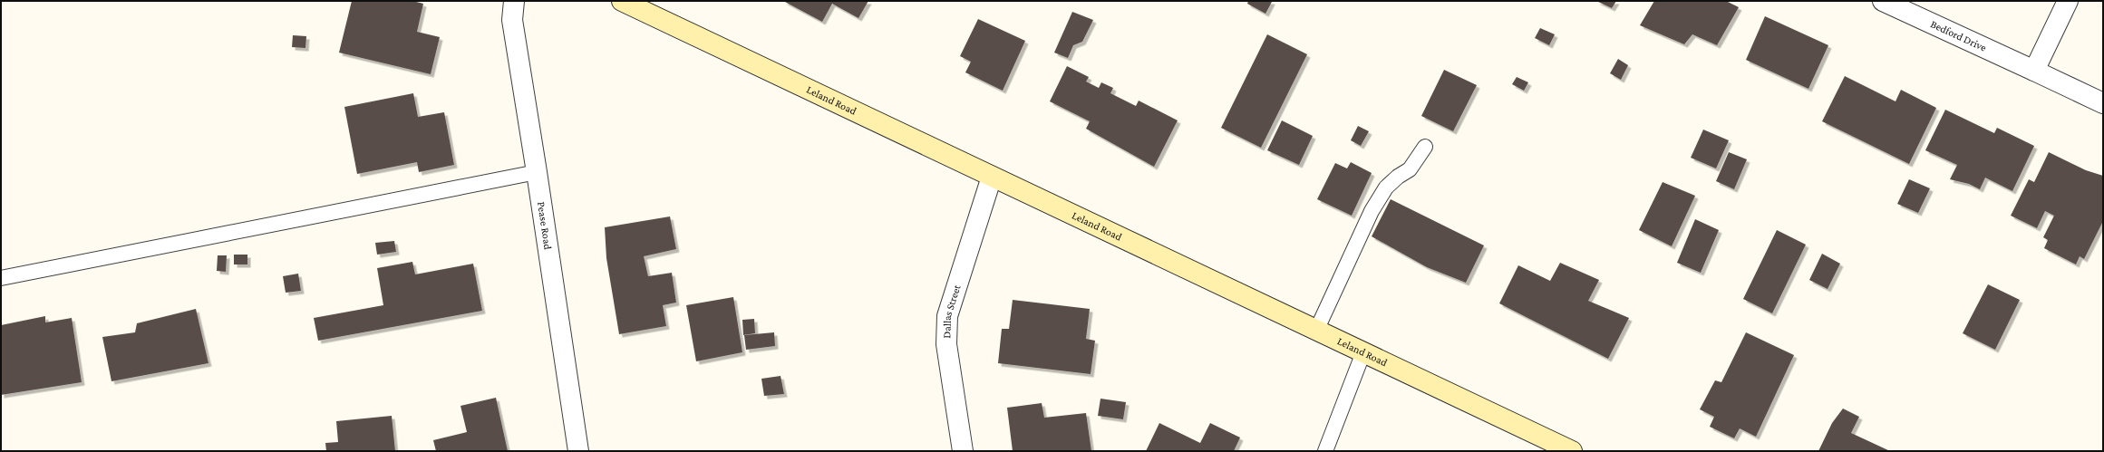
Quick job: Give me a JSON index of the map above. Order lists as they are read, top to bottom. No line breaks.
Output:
{"streets":{"main road":["Leland Road"],"street":["Bedford Drive","Pease Road","Dallas Street"]},"crossings":[["Leland Road","Dallas Street"]]}
